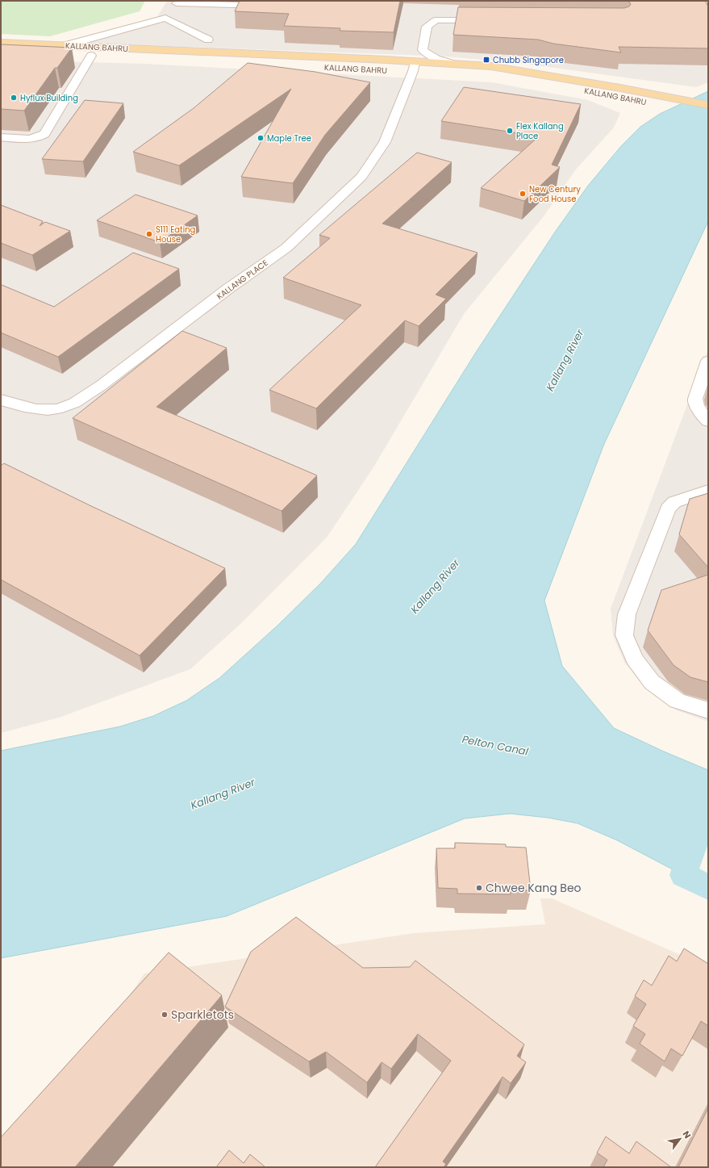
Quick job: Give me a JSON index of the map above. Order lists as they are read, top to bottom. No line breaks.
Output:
{"streets":{"main road":["KALLANG BAHRU"],"street":["KALLANG PLACE"]},"crossings":[["KALLANG BAHRU","KALLANG PLACE"]],"water":["Kallang River","Pelton Canal"],"places":{"transit":["Chubb Singapore"],"other":["Hyflux Building","Flex Kallang Place","Maple Tree","New Century Food House","S111 Eating House","Chwee Kang Beo","Sparkletots"]},"north":"top right"}
